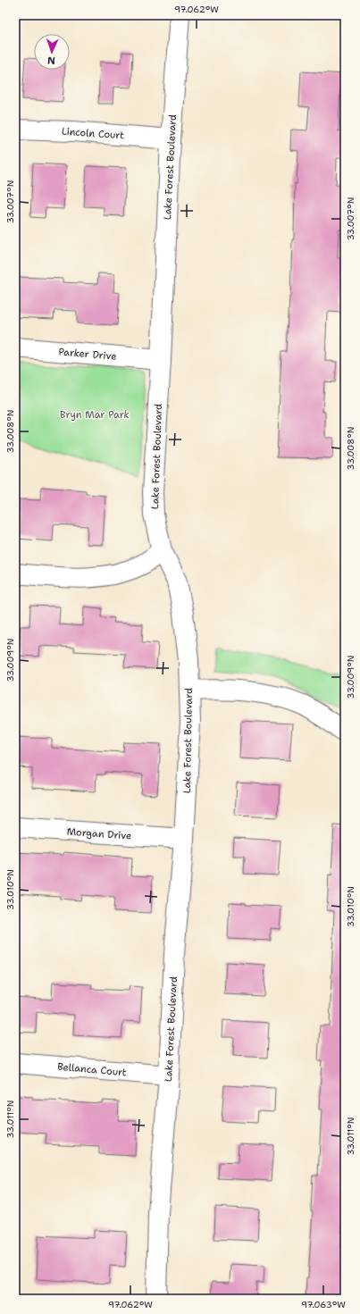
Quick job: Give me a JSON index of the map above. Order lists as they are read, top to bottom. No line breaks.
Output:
{"streets":{"street":["Lincoln Court","Lake Forest Boulevard","Parker Drive","Morgan Drive","Bellanca Court"]},"crossings":[["Lincoln Court","Lake Forest Boulevard"],["Lake Forest Boulevard","Parker Drive"],["Lake Forest Boulevard","Morgan Drive"],["Lake Forest Boulevard","Bellanca Court"]],"parks":["Bryn Mar Park"],"north":"bottom","coordinates":["97.062°W","33.007°N","33.008°N","33.009°N","33.010°N","33.011°N","97.063°W"]}
